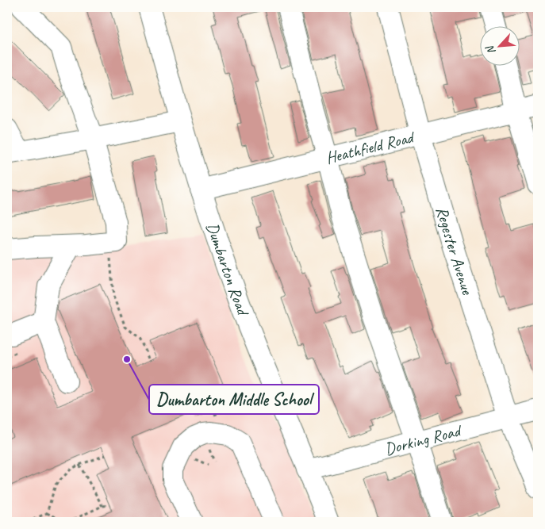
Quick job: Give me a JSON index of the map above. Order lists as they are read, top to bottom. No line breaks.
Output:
{"streets":{"street":["Heathfield Road","Regester Avenue","Dumbarton Road","Dorking Road"]},"crossings":[["Heathfield Road","Regester Avenue"],["Heathfield Road","Dumbarton Road"],["Regester Avenue","Dorking Road"],["Dumbarton Road","Dorking Road"]],"places":["Dumbarton Middle School"],"north":"bottom left"}
